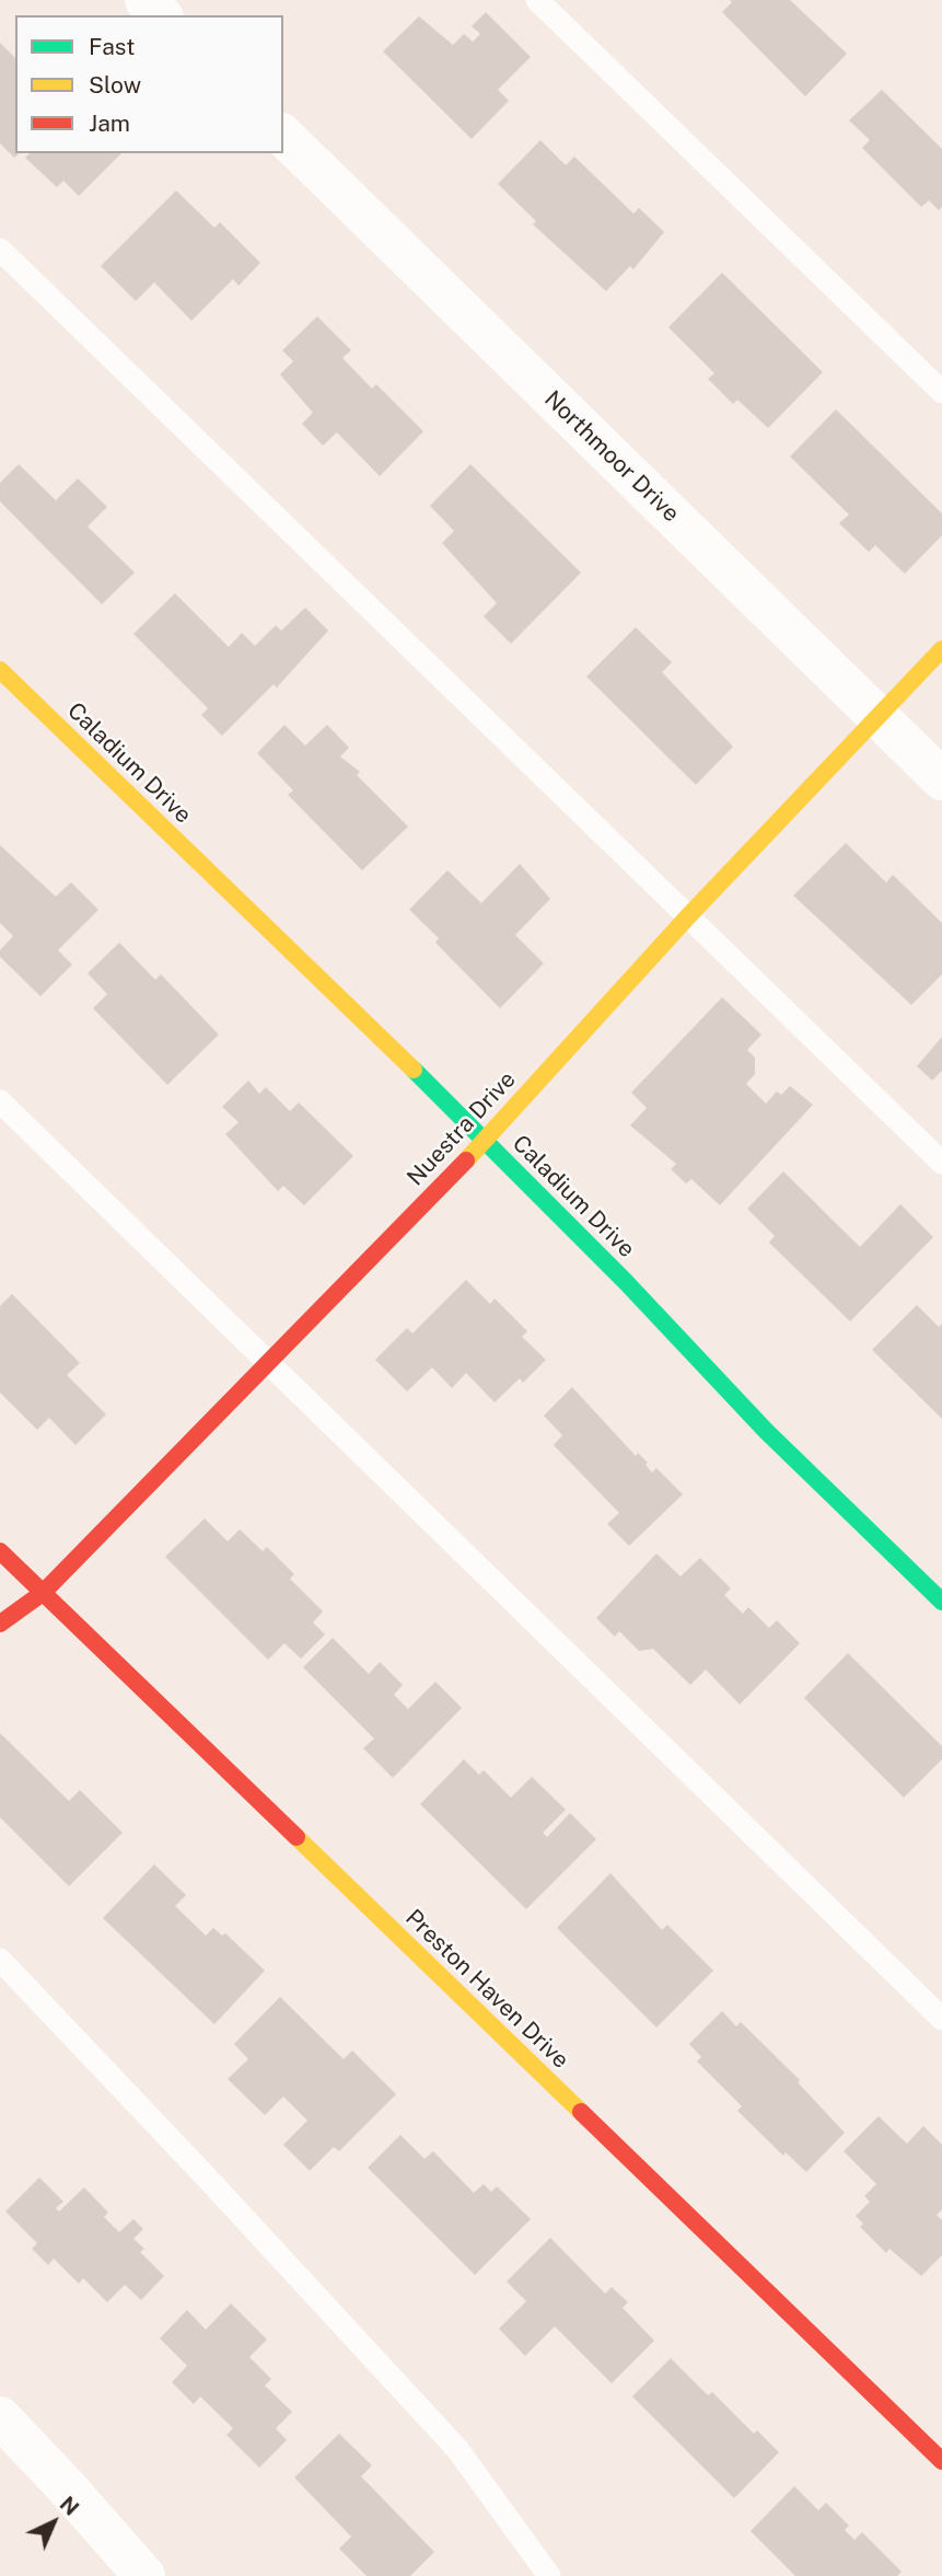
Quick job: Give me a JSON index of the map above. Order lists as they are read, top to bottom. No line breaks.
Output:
{"streets":{"street":["Northmoor Drive","Caladium Drive","Nuestra Drive","Preston Haven Drive"]},"crossings":[["Northmoor Drive","Nuestra Drive"],["Caladium Drive","Nuestra Drive"],["Nuestra Drive","Preston Haven Drive"]],"legend":["Fast","Slow","Jam"],"north":"top right"}
